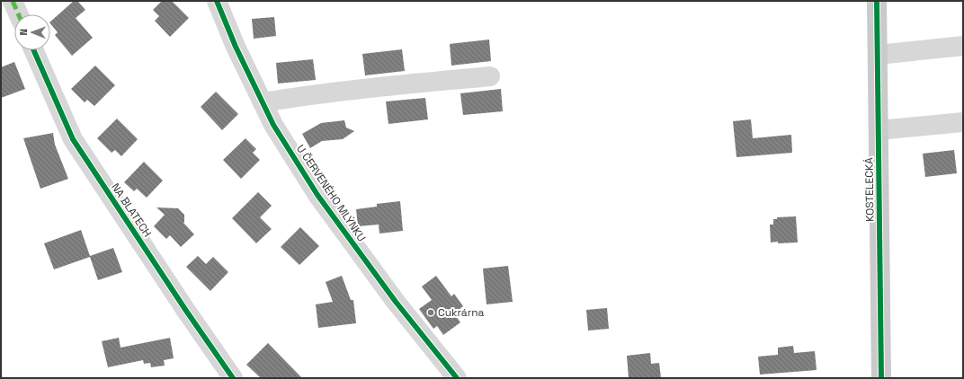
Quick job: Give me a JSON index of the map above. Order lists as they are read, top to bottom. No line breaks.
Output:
{"streets":{"main road":["KOSTELECKÁ"],"street":["U ČERVENÉHO MLÝNKU","NA BLATECH"]},"places":["Cukrárna"],"north":"left"}
